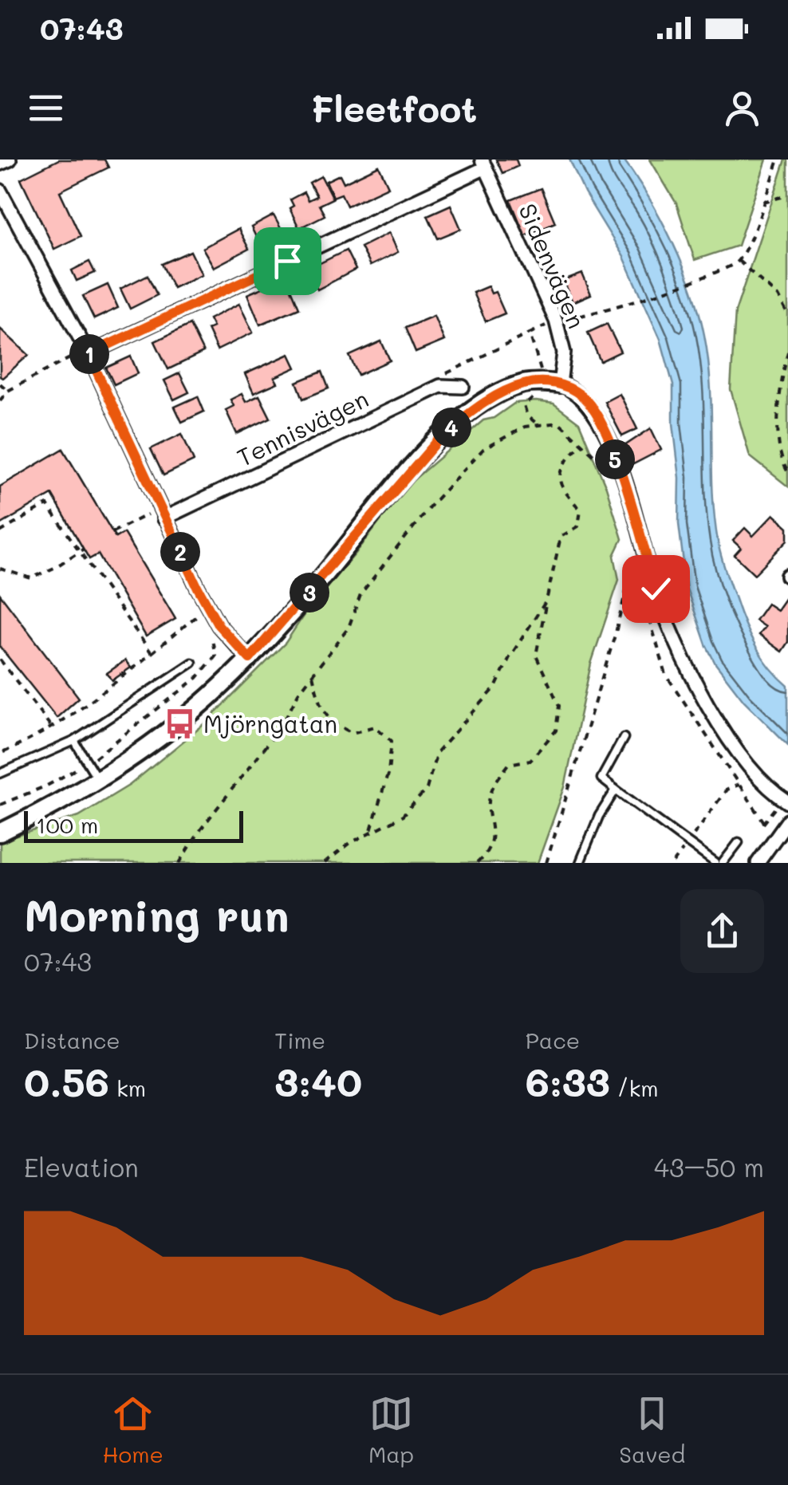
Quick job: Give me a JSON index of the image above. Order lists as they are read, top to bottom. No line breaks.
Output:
{"streets":{"street":["Sidenvägen","Tennisvägen"]},"places":{"bus stop":["Mjörngatan"]},"scale_bar":"100 m","page":{"status":"07:43","header":"Fleetfoot","pins":["1","4","5","2","3"],"scale":"100 m","heading":["Morning run","07:43"],"stats":[["Distance","0.56 km"],["Time","3:40"],["Pace","6:33 /km"]],"chart":["Elevation","43–50 m"],"tabs":["Home","Map","Saved"]}}
